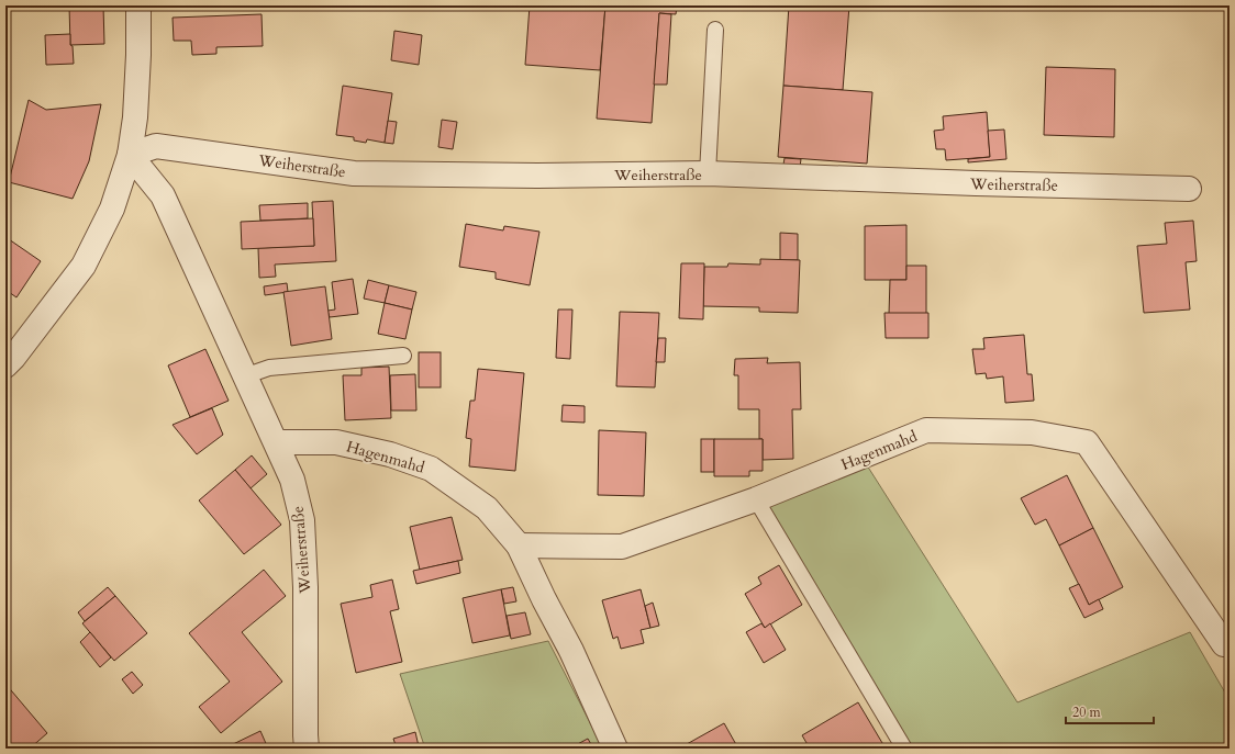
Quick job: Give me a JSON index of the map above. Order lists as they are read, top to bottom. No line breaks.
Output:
{"streets":{"street":["Weiherstraße","Hagenmahd"]},"crossings":[["Weiherstraße","Hagenmahd"]],"scale_bar":"20 m"}
